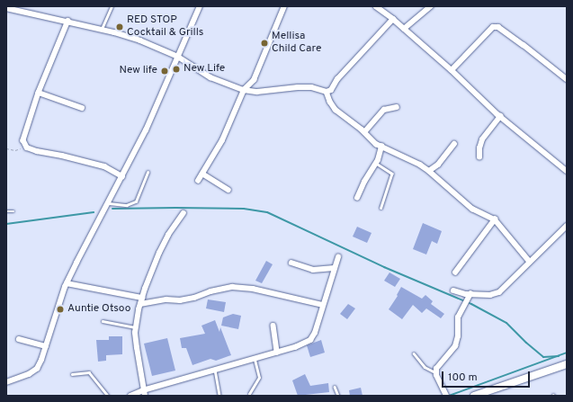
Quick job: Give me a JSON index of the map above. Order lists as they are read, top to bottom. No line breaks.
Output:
{"places":["RED STOP Cocktail & Grills","Mellisa Child Care","New Life","New life","Auntie Otsoo"],"scale_bar":"100 m"}
